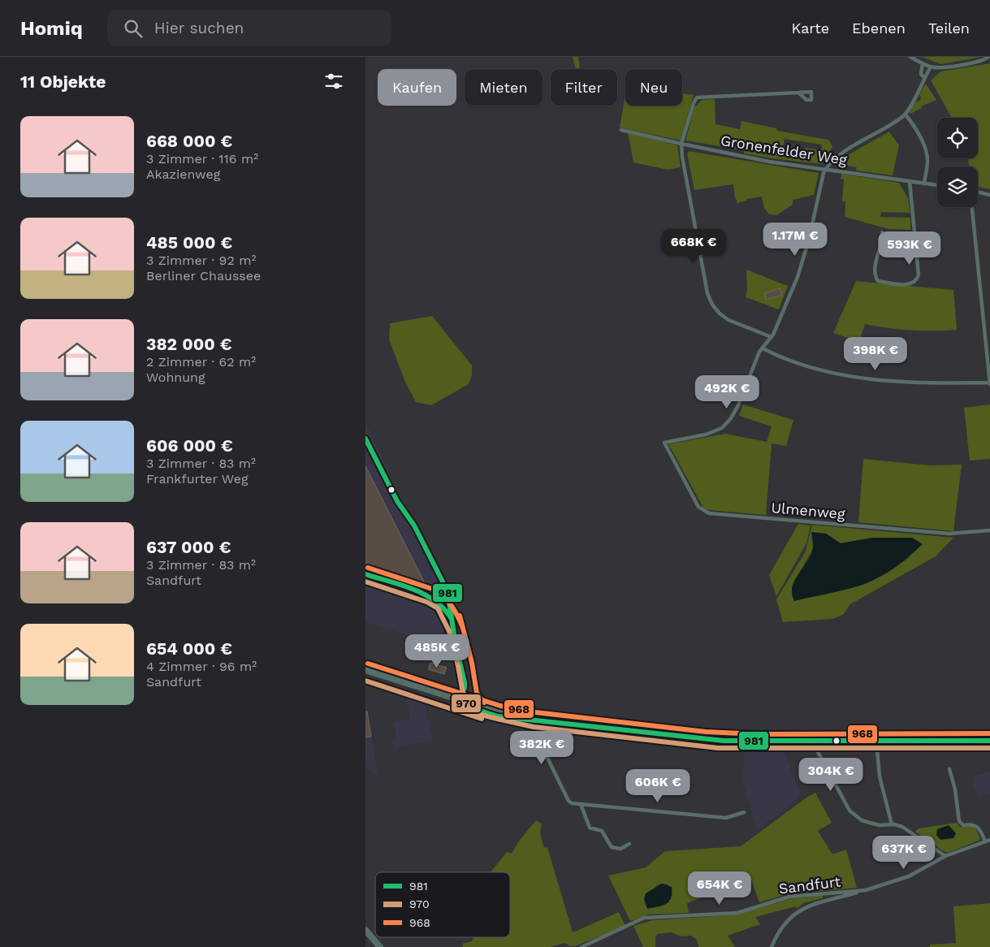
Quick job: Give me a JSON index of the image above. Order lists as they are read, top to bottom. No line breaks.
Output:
{"streets":{"street":["Gronenfelder Weg","Ulmenweg","Sandfurt"]},"lines":["transit line 981","transit line 968","transit line 970"],"legend":["981","970","968"],"page":{"header":"Homiq","search":"Hier suchen","nav":["Karte","Ebenen","Teilen"],"heading":"11 Objekte","chip":["Kaufen","Mieten","Filter","Neu"],"list":[{"name":"668 000 €","note":"3 Zimmer · 116 m² · Akazienweg"},{"name":"485 000 €","note":"3 Zimmer · 92 m² · Berliner Chaussee"},{"name":"382 000 €","note":"2 Zimmer · 62 m² · Wohnung"},{"name":"606 000 €","note":"3 Zimmer · 83 m² · Frankfurter Weg"},{"name":"637 000 €","note":"3 Zimmer · 83 m² · Sandfurt"},{"name":"654 000 €","note":"4 Zimmer · 96 m² · Sandfurt"}],"price":["1.17M €","668K €","593K €","398K €","492K €","485K €","382K €","304K €","606K €","637K €","654K €"]}}
